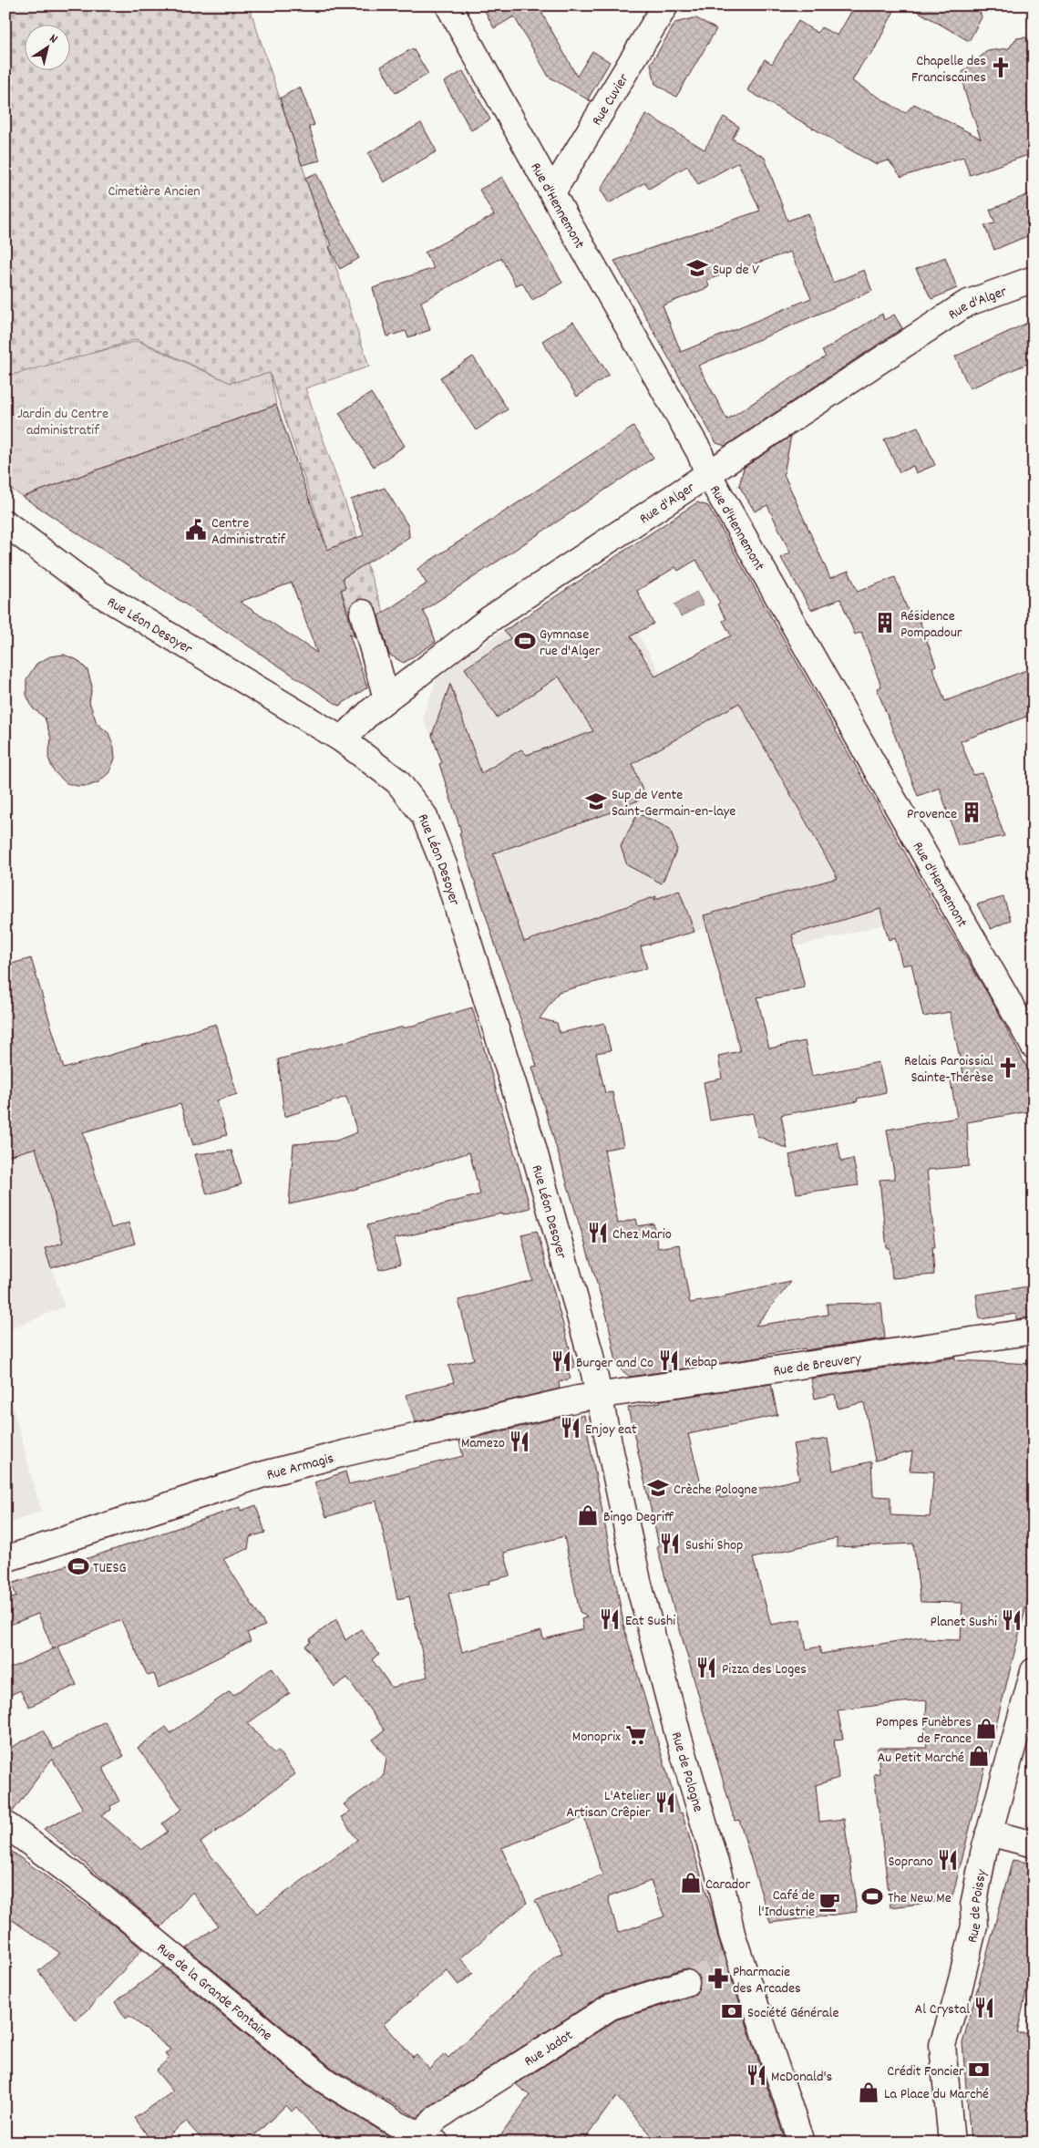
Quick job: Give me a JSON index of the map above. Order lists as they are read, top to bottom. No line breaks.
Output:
{"streets":{"street":["Rue Cuvier","Rue d'Hennemont","Rue d'Alger","Rue Léon Desoyer","Rue de Breuvery","Rue Armagis","Rue de Pologne","Rue de Poissy","Rue de la Grande Fontaine","Rue Jadot"]},"crossings":[["Rue Cuvier","Rue d'Hennemont"],["Rue d'Hennemont","Rue d'Alger"],["Rue d'Alger","Rue Léon Desoyer"],["Rue Léon Desoyer","Rue de Breuvery"],["Rue Léon Desoyer","Rue Armagis"],["Rue Léon Desoyer","Rue de Pologne"],["Rue de Breuvery","Rue Armagis"],["Rue de Breuvery","Rue de Pologne"],["Rue Armagis","Rue de Pologne"],["Rue de la Grande Fontaine","Rue Jadot"]],"parks":["Cimetière Ancien","Jardin du Centre administratif"],"places":{"church":["Chapelle des Franciscaines","Relais Paroissial Sainte-Thérèse"],"school or university":["Sup de V","Sup de Vente Saint-Germain-en-laye","Crèche Pologne"],"public building":["Centre Administratif"],"building":["Résidence Pompadour","Provence"],"sports":["Gymnase rue d'Alger","TUESG","The New Me"],"restaurant":["Chez Mario","Kebap","Burger and Co","Enjoy eat","Mamezo","Sushi Shop","Eat Sushi","Planet Sushi","Pizza des Loges","L'Atelier Artisan Crêpier","Soprano","Al Crystal","McDonald's"],"shop":["Bingo Degriff","Pompes Funèbres de France","Au Petit Marché","Carador","La Place du Marché"],"supermarket":["Monoprix"],"cafe":["Café de l'Industrie"],"pharmacy":["Pharmacie des Arcades"],"bank":["Société Générale","Crédit Foncier"]},"north":"top right"}
